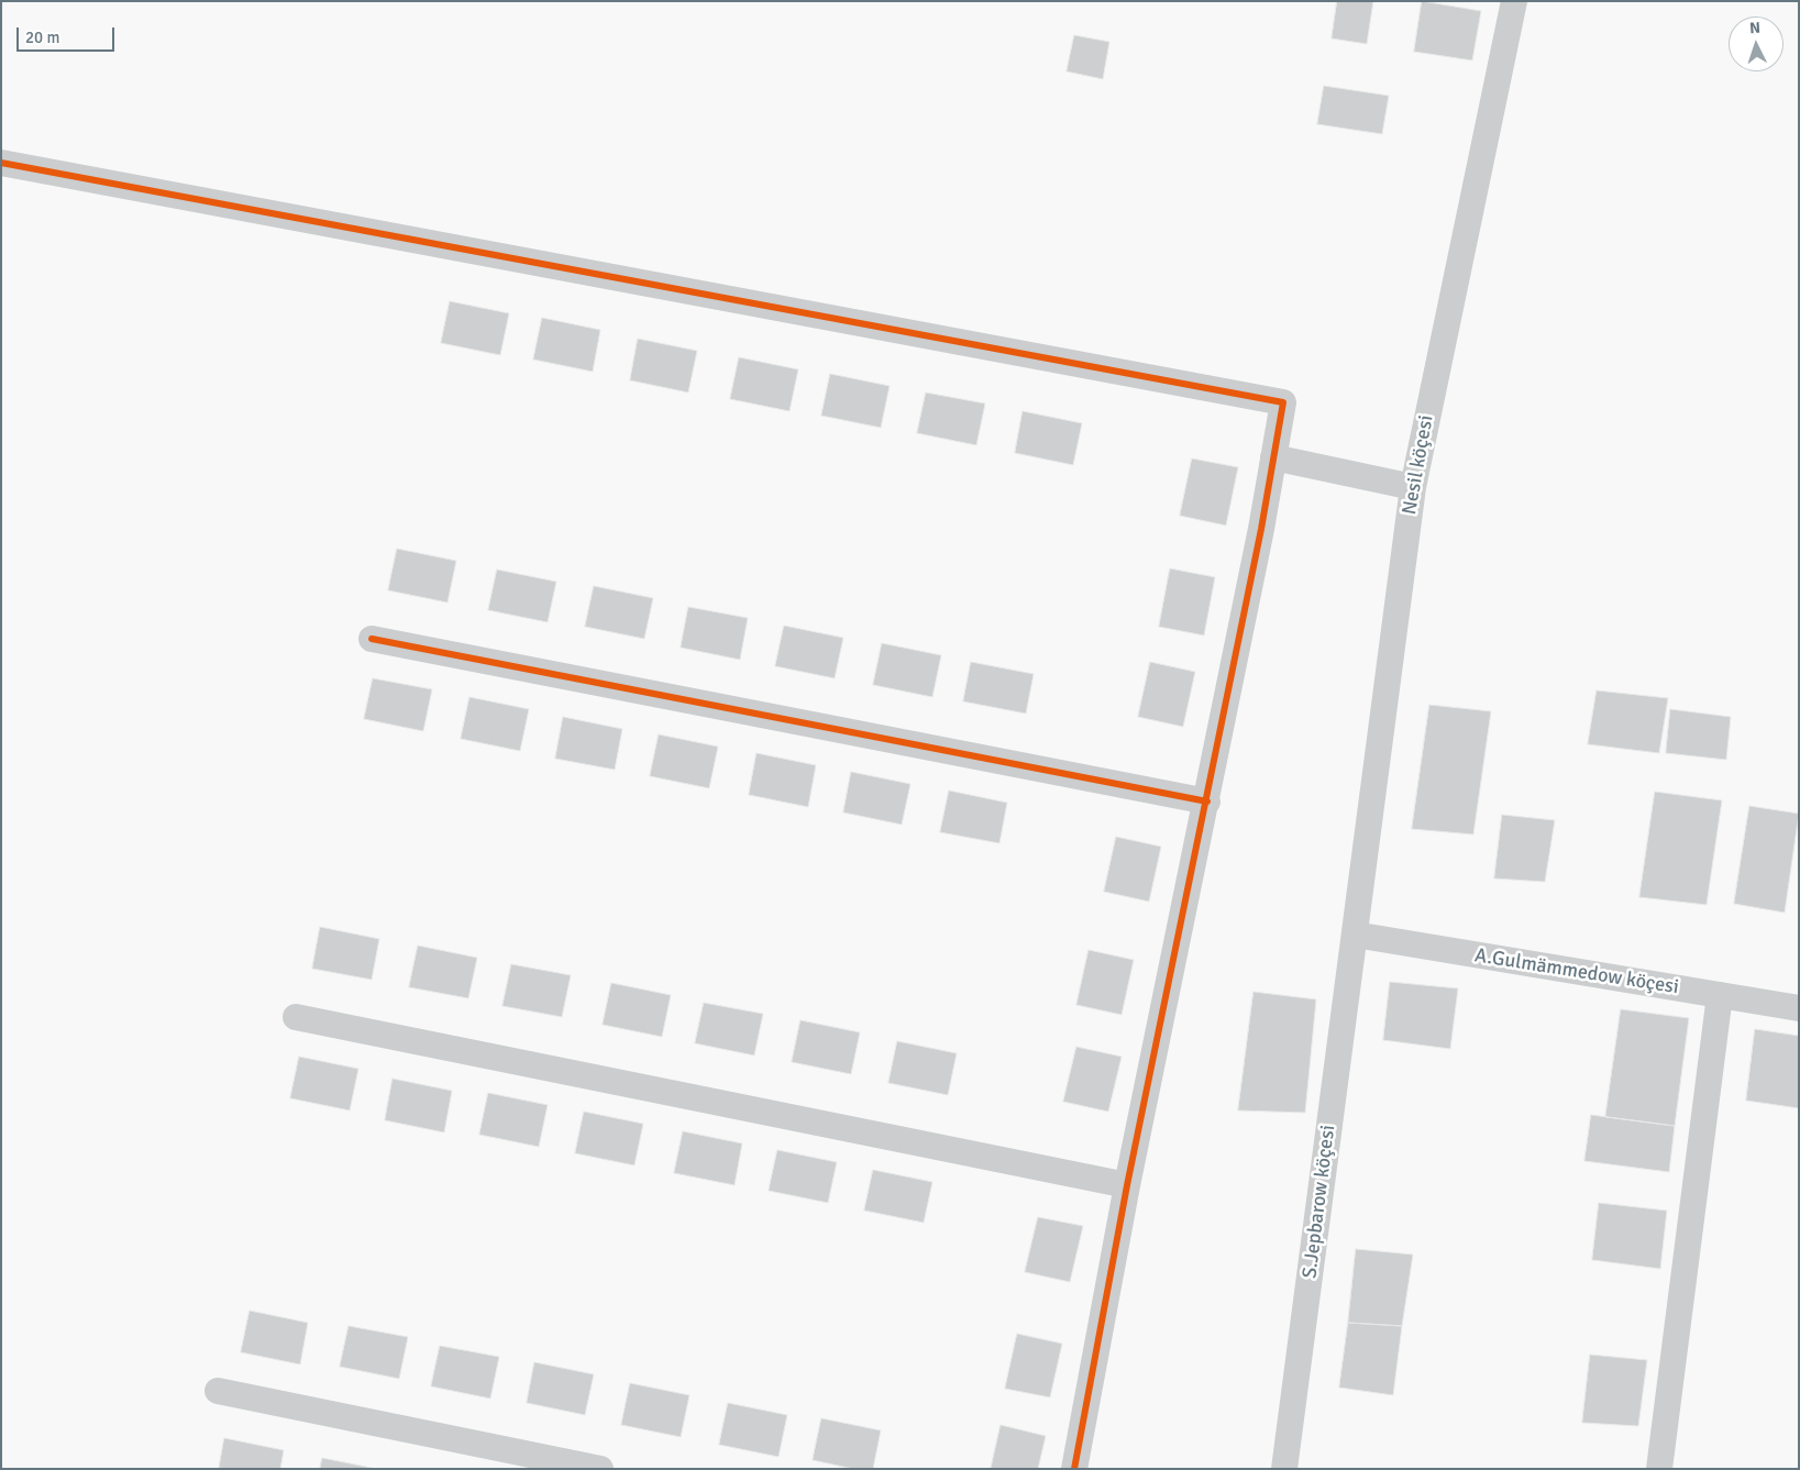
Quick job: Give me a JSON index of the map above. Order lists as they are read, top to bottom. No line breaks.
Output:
{"streets":{"street":["Nesil köçesi","A.Gulmämmedow köçesi","S.Jepbarow köçesi"]},"crossings":[["Nesil köçesi","A.Gulmämmedow köçesi"],["Nesil köçesi","S.Jepbarow köçesi"],["A.Gulmämmedow köçesi","S.Jepbarow köçesi"]],"scale_bar":"20 m","north":"top"}
